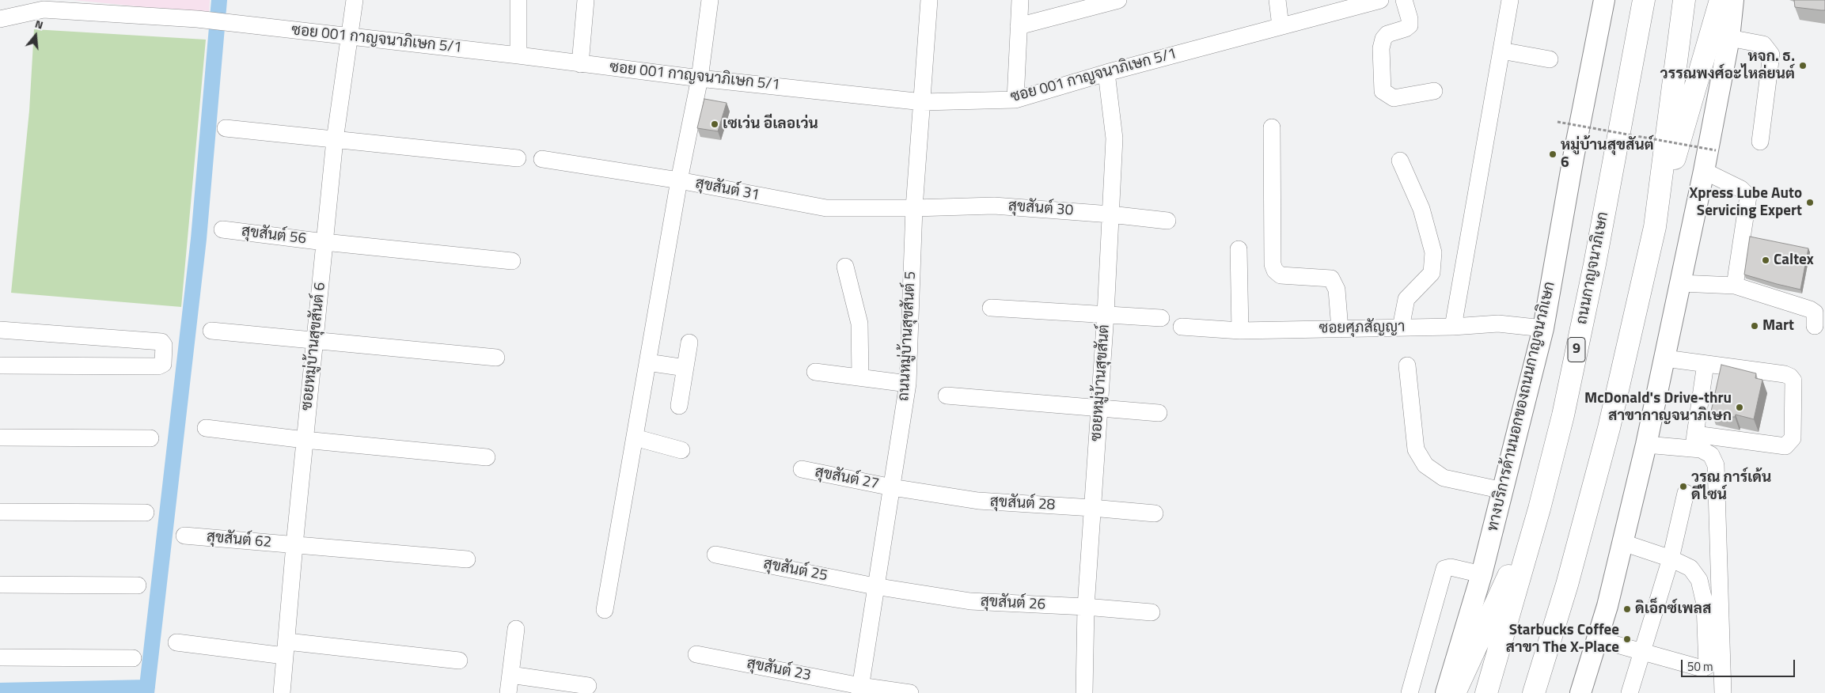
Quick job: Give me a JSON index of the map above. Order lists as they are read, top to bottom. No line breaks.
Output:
{"streets":{"highway":["ถนนกาญจนาภิเษก","9"],"main road":["ทางบริการด้านนอกของถนนกาญจนาภิเษก"],"street":["ซอย 001 กาญจนาภิเษก 5/1","สุขสันต์ 31","สุขสันต์ 30","สุขสันต์ 56","ซอยศุภสัญญา","ถนนหมู่บ้านสุขสันต์ 5","ซอยหมู่บ้านสุขสันต์ 6","ซอยหมู่บ้านสุขสันต์","สุขสันต์ 27","สุขสันต์ 28","สุขสันต์ 62","สุขสันต์ 25","สุขสันต์ 26","สุขสันต์ 23"]},"crossings":[["ซอย 001 กาญจนาภิเษก 5/1","ถนนหมู่บ้านสุขสันต์ 5"],["ซอย 001 กาญจนาภิเษก 5/1","ซอยหมู่บ้านสุขสันต์ 6"],["ซอย 001 กาญจนาภิเษก 5/1","ซอยหมู่บ้านสุขสันต์"],["สุขสันต์ 31","สุขสันต์ 30"],["สุขสันต์ 31","ถนนหมู่บ้านสุขสันต์ 5"],["สุขสันต์ 30","ถนนหมู่บ้านสุขสันต์ 5"],["สุขสันต์ 30","ซอยหมู่บ้านสุขสันต์"],["สุขสันต์ 56","ซอยหมู่บ้านสุขสันต์ 6"],["ซอยศุภสัญญา","ทางบริการด้านนอกของถนนกาญจนาภิเษก"],["ถนนหมู่บ้านสุขสันต์ 5","สุขสันต์ 27"],["ถนนหมู่บ้านสุขสันต์ 5","สุขสันต์ 28"],["ถนนหมู่บ้านสุขสันต์ 5","สุขสันต์ 25"],["ถนนหมู่บ้านสุขสันต์ 5","สุขสันต์ 26"],["ถนนหมู่บ้านสุขสันต์ 5","สุขสันต์ 23"],["ซอยหมู่บ้านสุขสันต์ 6","สุขสันต์ 62"],["ซอยหมู่บ้านสุขสันต์","สุขสันต์ 28"],["ซอยหมู่บ้านสุขสันต์","สุขสันต์ 26"],["สุขสันต์ 27","สุขสันต์ 28"],["สุขสันต์ 25","สุขสันต์ 26"]],"places":["หจก. ธ. วรรณพงศ์อะไหล่ยนต์","เซเว่น อีเลอเว่น","หมู่บ้านสุขสันต์ 6","Xpress Lube Auto Servicing Expert","Caltex","Mart","McDonald's Drive-thru สาขากาญจนาภิเษก","วรุณ การ์เด้น ดีไซน์","ดิเอ็กซ์เพลส","Starbucks Coffee สาขา The X-Place"],"scale_bar":"50 m","north":"top"}
